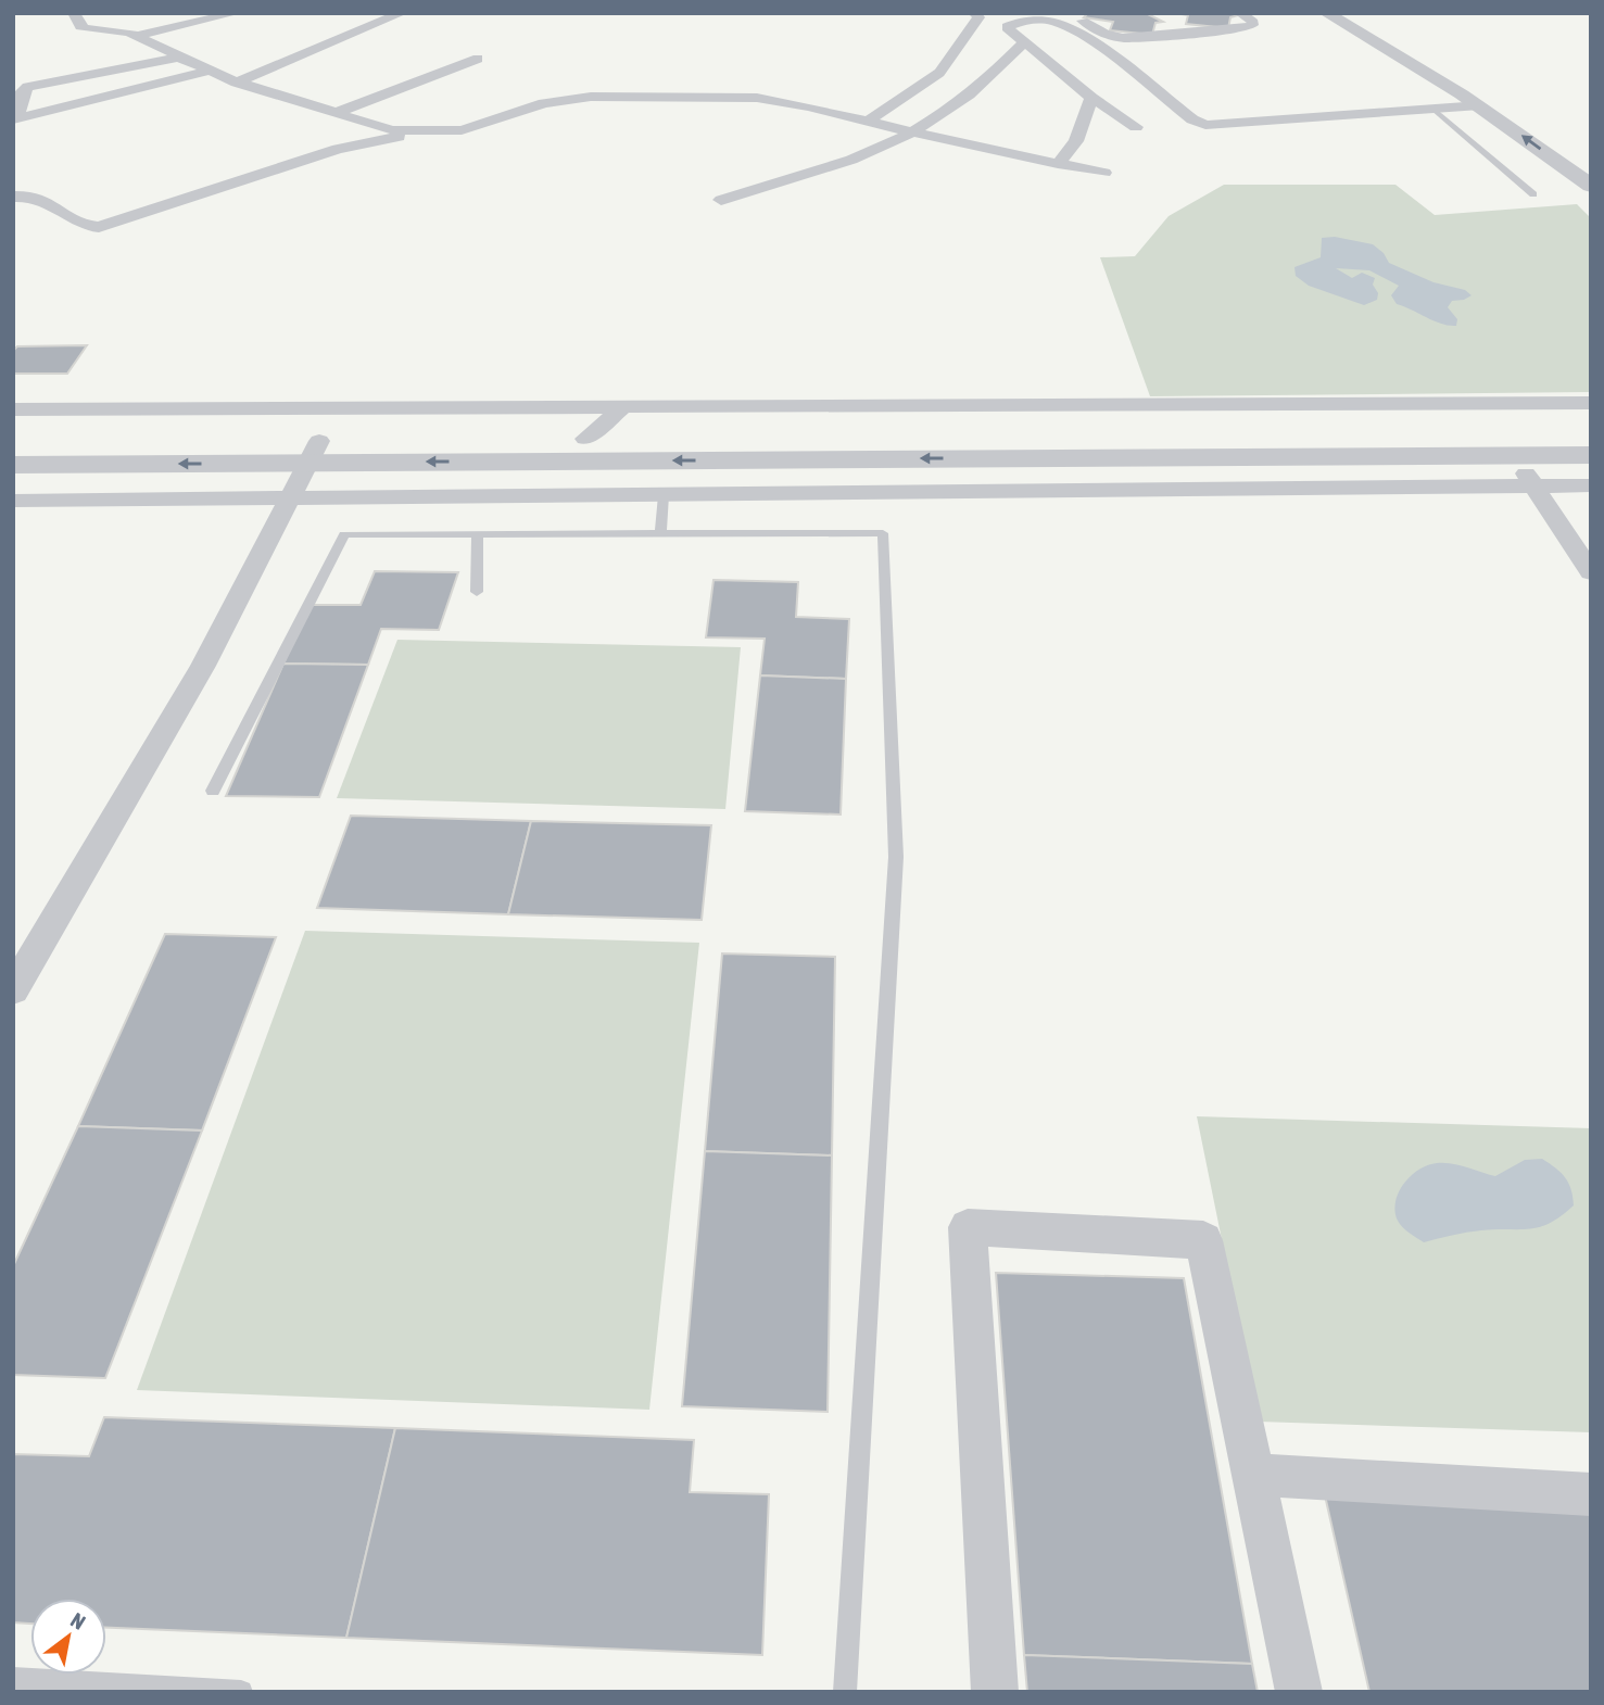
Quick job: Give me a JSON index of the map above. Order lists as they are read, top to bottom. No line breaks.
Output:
{"north":"top right"}
